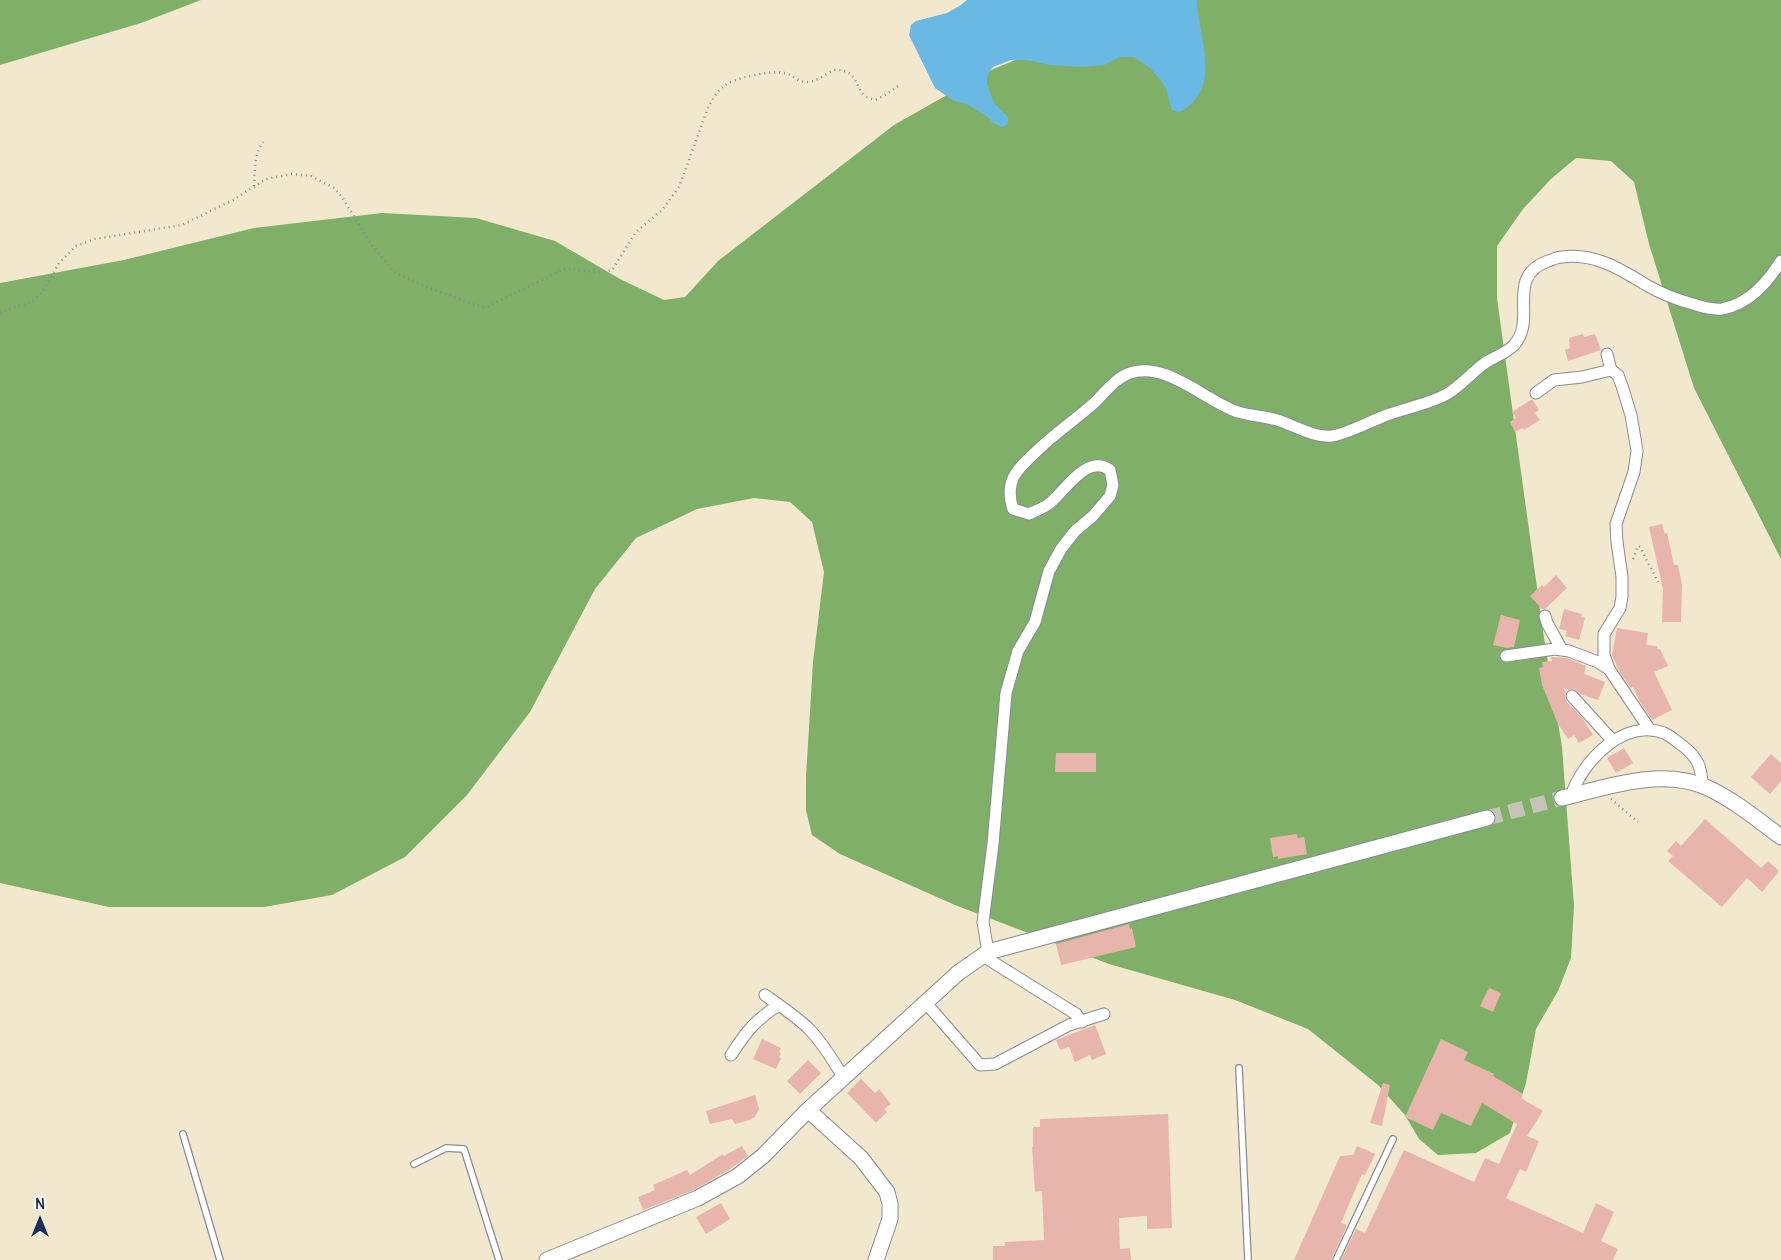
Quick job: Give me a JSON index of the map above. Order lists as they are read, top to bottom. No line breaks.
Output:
{"north":"top"}
